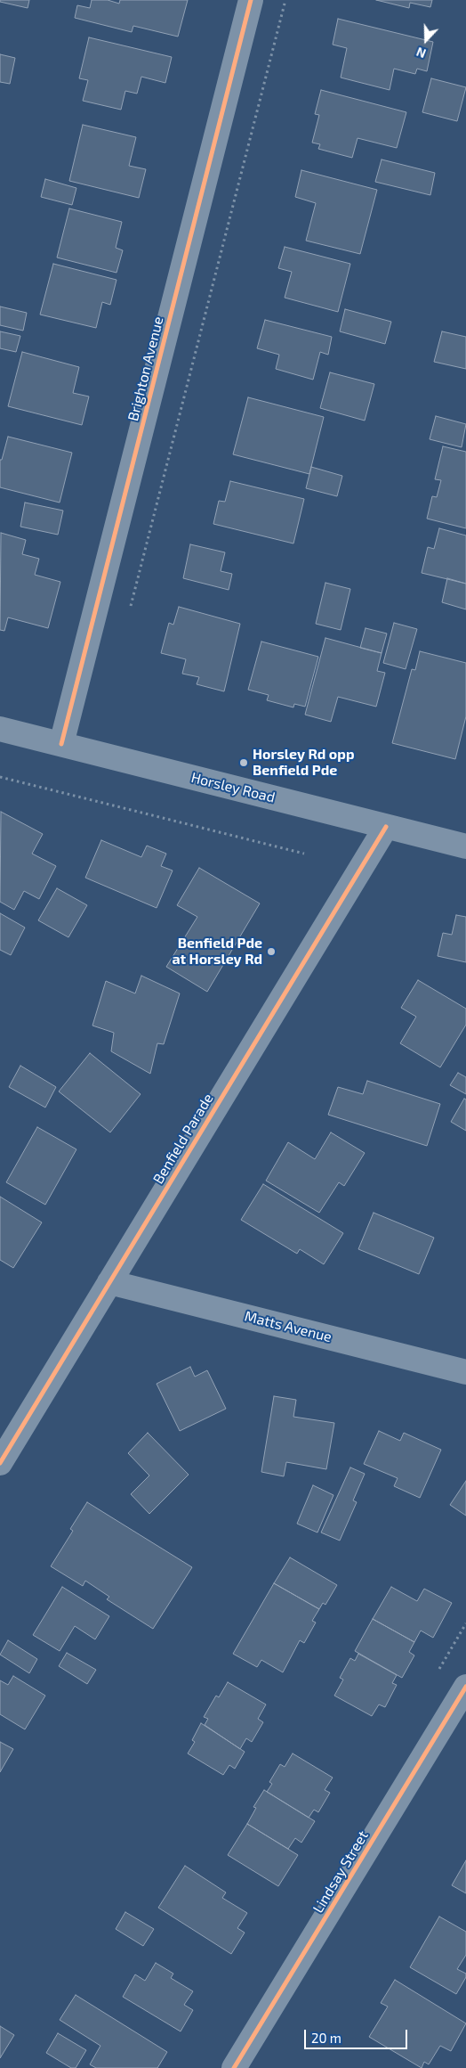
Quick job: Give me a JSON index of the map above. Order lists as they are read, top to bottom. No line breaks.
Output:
{"streets":{"street":["Brighton Avenue","Horsley Road","Benfield Parade","Matts Avenue","Lindsay Street"]},"crossings":[["Brighton Avenue","Horsley Road"],["Horsley Road","Benfield Parade"],["Benfield Parade","Matts Avenue"]],"places":["Horsley Rd opp Benfield Pde","Benfield Pde at Horsley Rd"],"scale_bar":"20 m","north":"bottom"}
